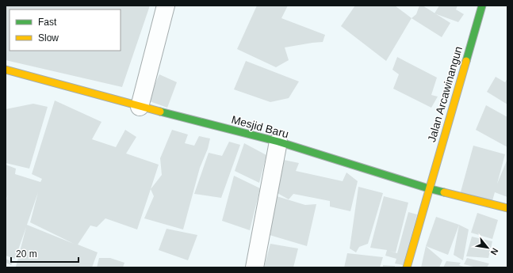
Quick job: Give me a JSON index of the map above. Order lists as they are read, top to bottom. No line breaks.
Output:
{"streets":{"street":["Jalan Arcawinangun","Mesjid Baru"]},"crossings":[["Jalan Arcawinangun","Mesjid Baru"]],"legend":["Fast","Slow"],"scale_bar":"20 m","north":"bottom right"}
